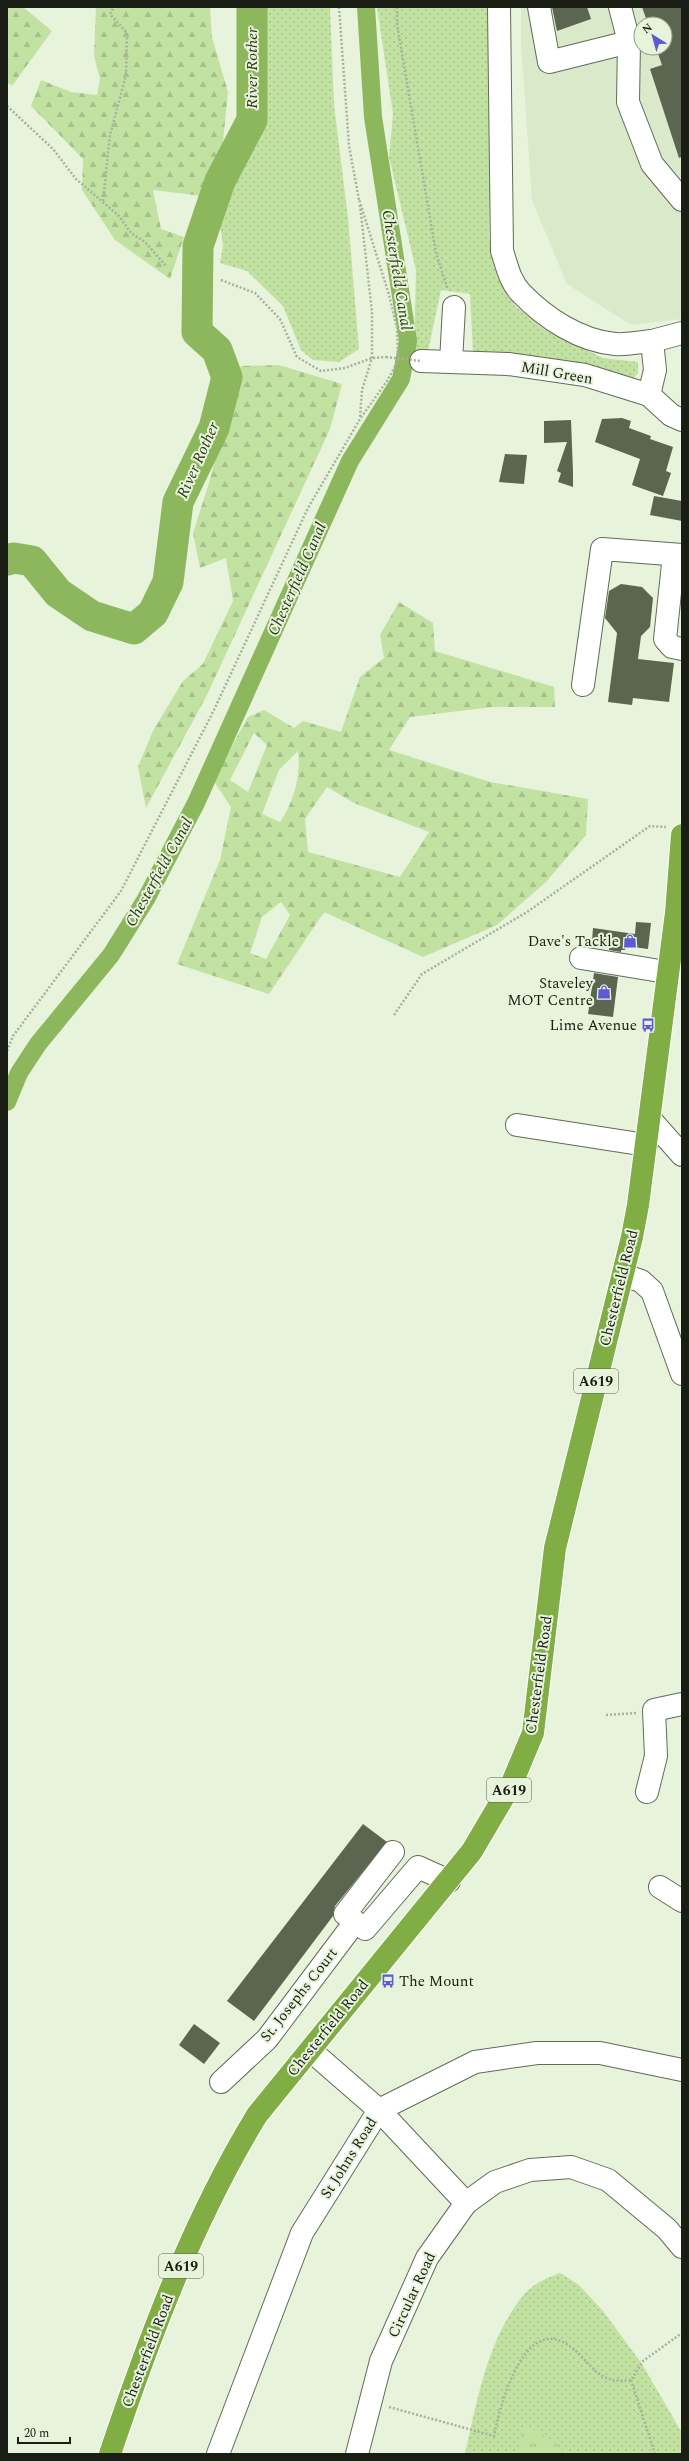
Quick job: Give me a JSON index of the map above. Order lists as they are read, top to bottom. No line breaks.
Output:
{"streets":{"highway":["Chesterfield Road","A619"],"street":["Mill Green","St. Josephs Court","St Johns Road","Circular Road"]},"water":["River Rother","Chesterfield Canal"],"places":{"shop":["Dave's Tackle","Staveley MOT Centre"],"bus stop":["Lime Avenue","The Mount"]},"scale_bar":"20 m","north":"top left"}
